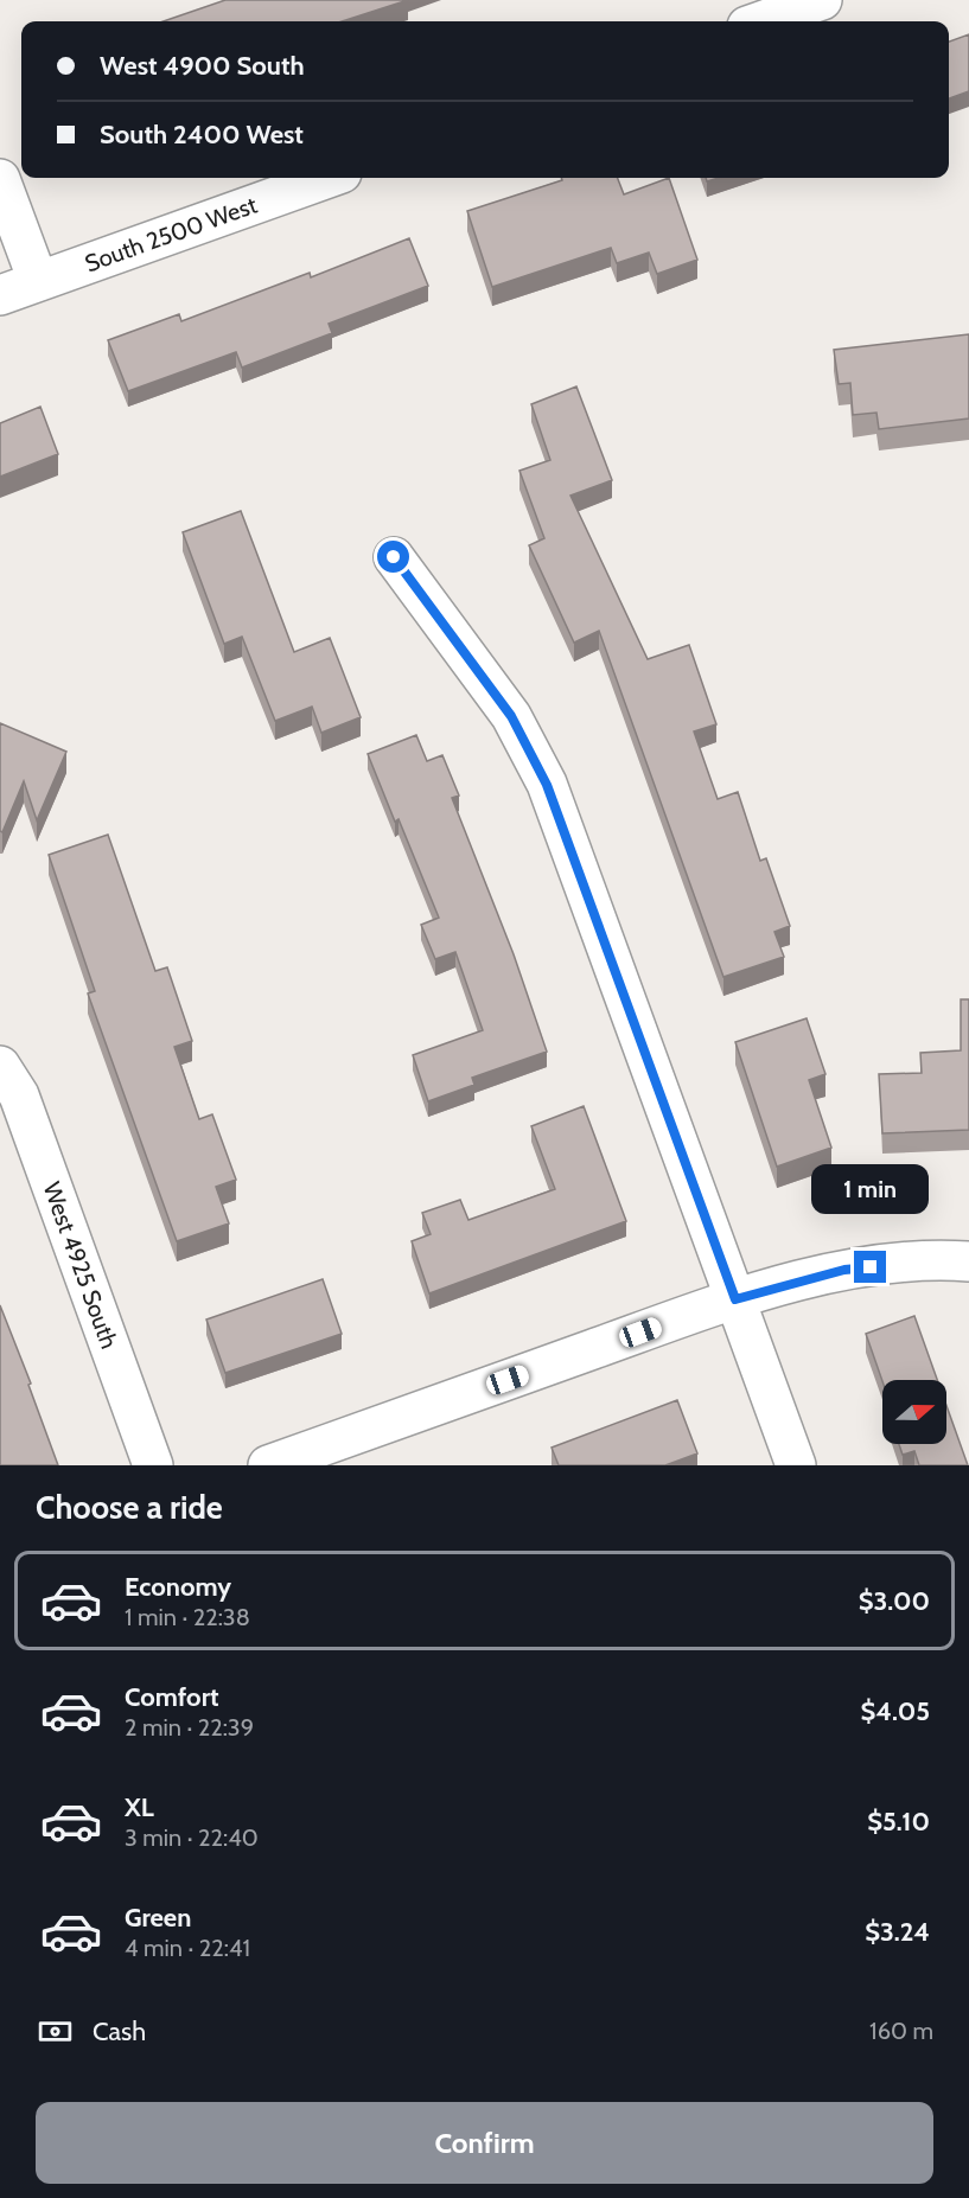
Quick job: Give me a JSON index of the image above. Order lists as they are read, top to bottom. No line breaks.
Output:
{"streets":{"street":["South 2500 West","West 4925 South"]},"north":"right","page":{"banner":["West 4900 South","South 2400 West"],"bubble":"1 min","heading":"Choose a ride","list":[{"name":"Economy","note":"1 min · 22:38","value":"$3.00"},{"name":"Comfort","note":"2 min · 22:39","value":"$4.05"},{"name":"XL","note":"3 min · 22:40","value":"$5.10"},{"name":"Green","note":"4 min · 22:41","value":"$3.24"}],"pay":["Cash","160 m"],"buttons":"Confirm"}}
